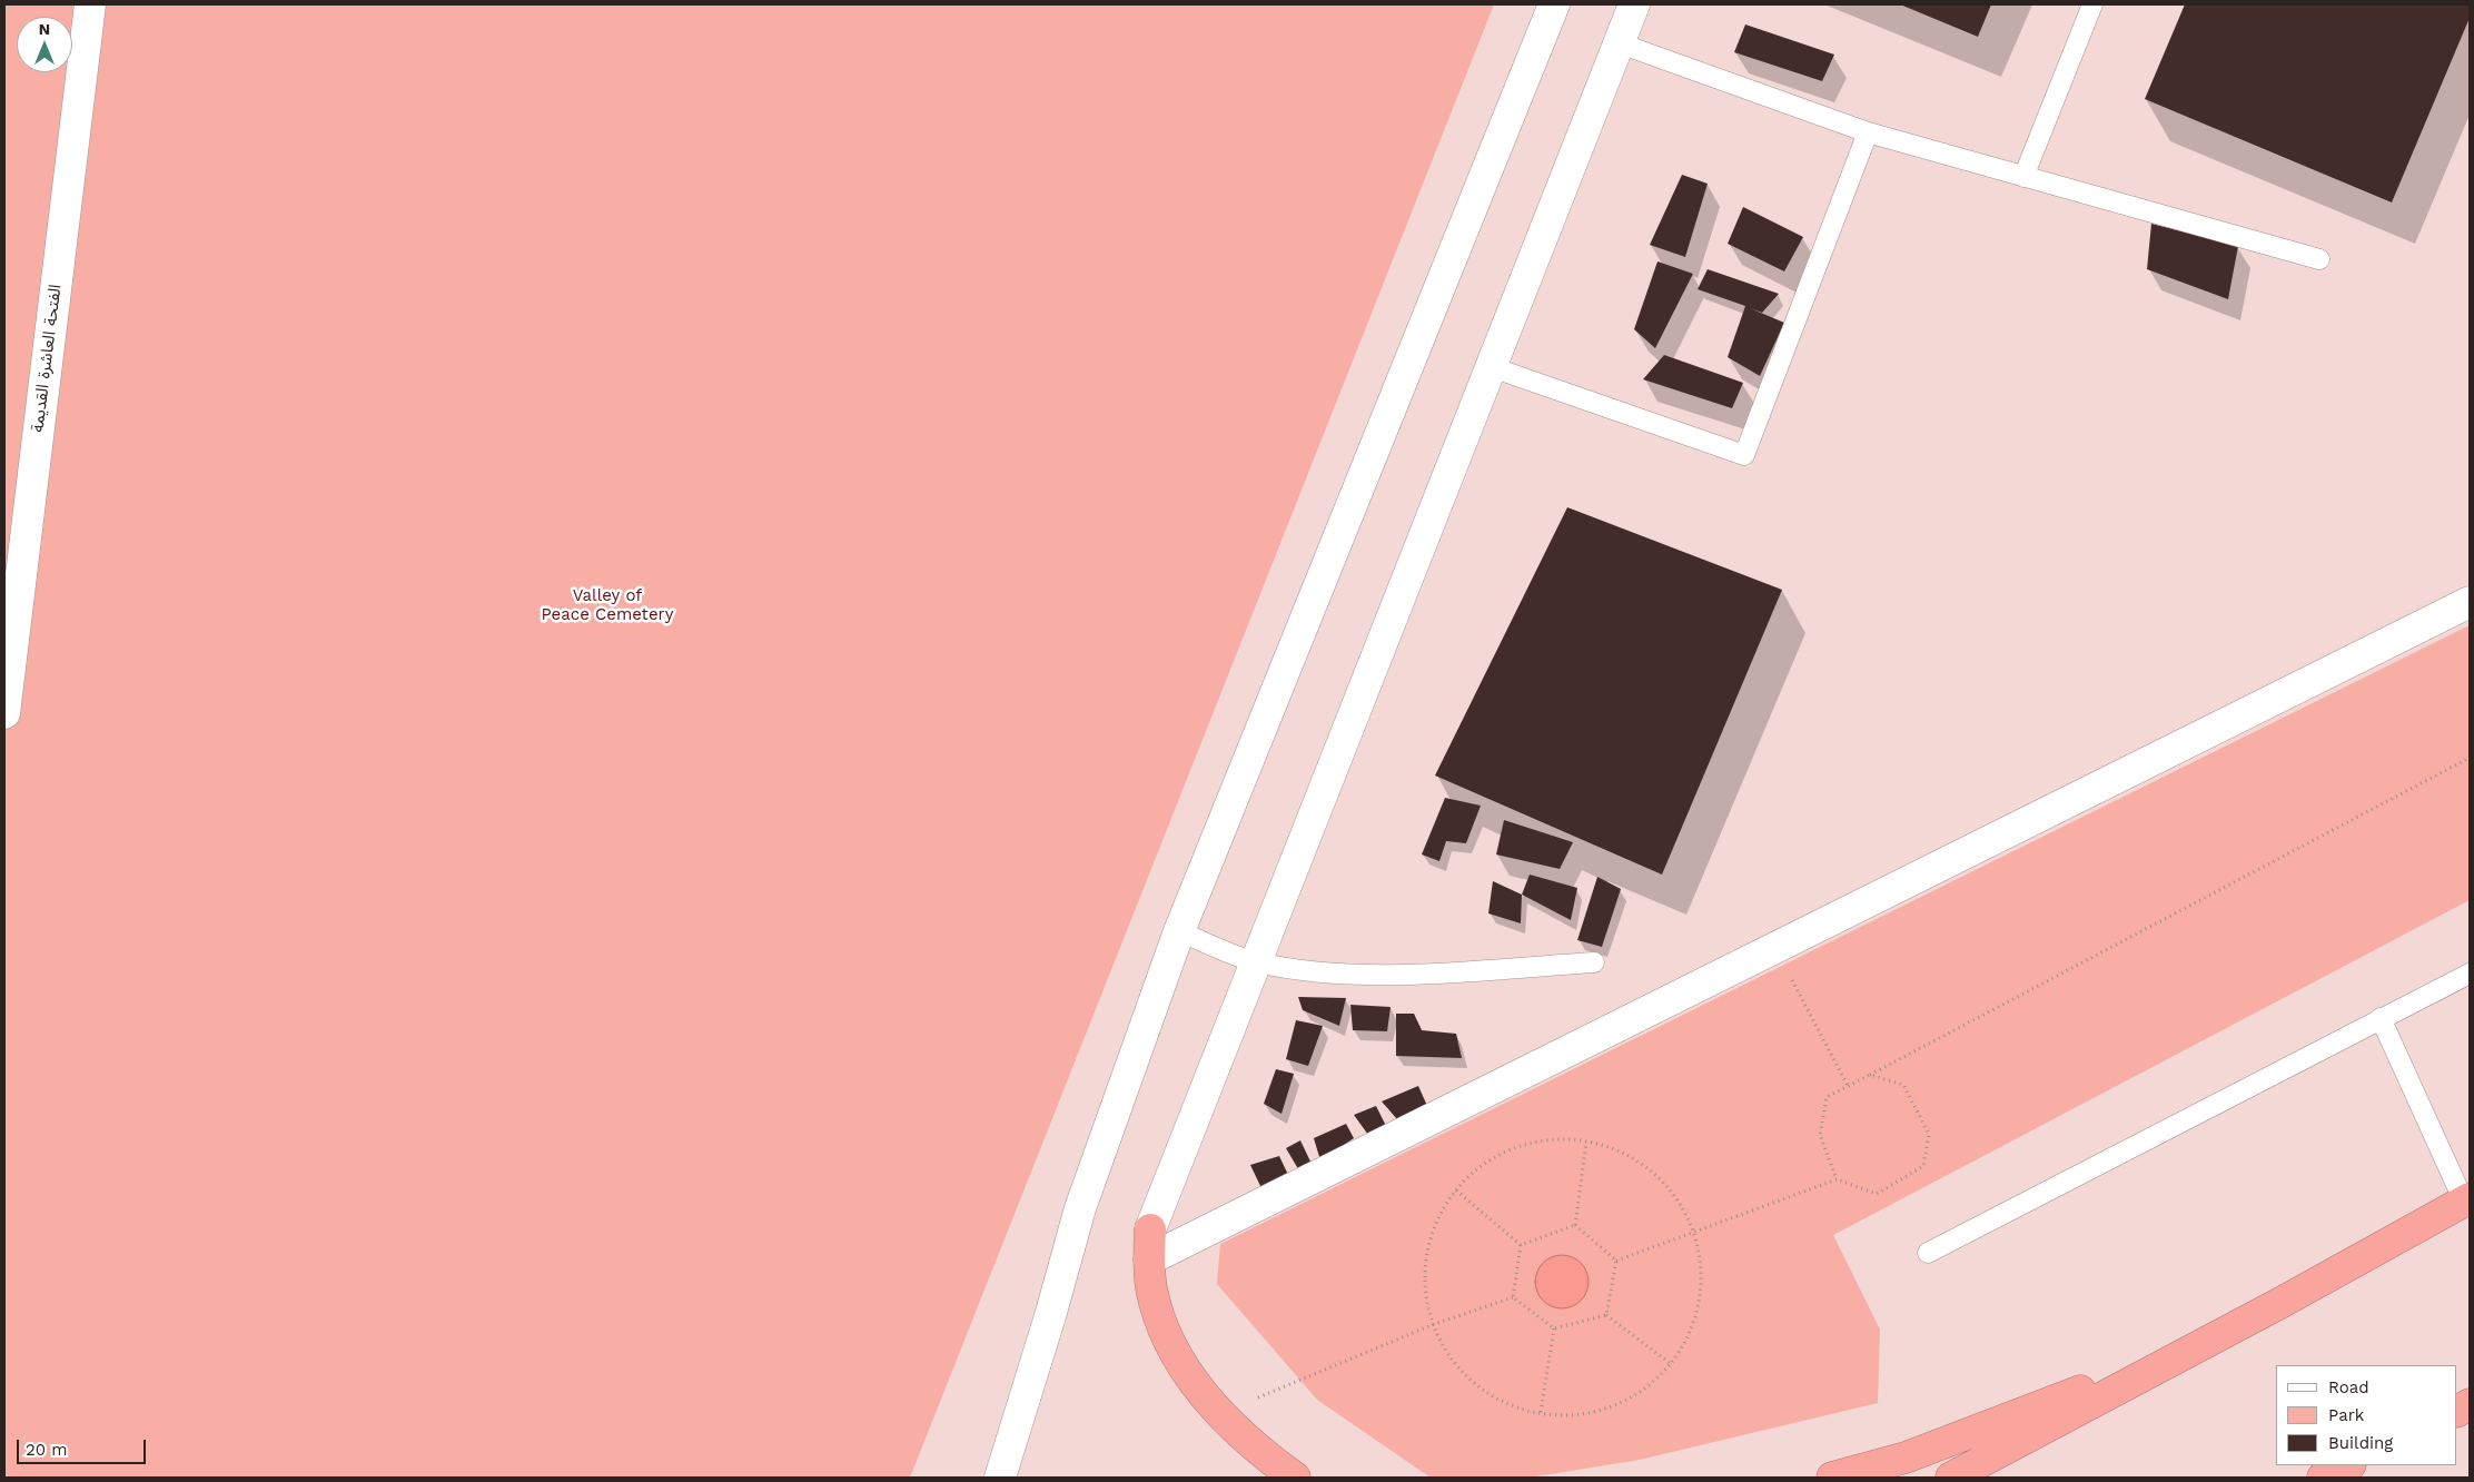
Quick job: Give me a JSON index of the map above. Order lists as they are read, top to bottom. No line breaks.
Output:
{"streets":{"main road":["الفتحة العاشرة القديمة"]},"parks":["Valley of Peace Cemetery"],"legend":["Road","Park","Building"],"scale_bar":"20 m","north":"top"}
